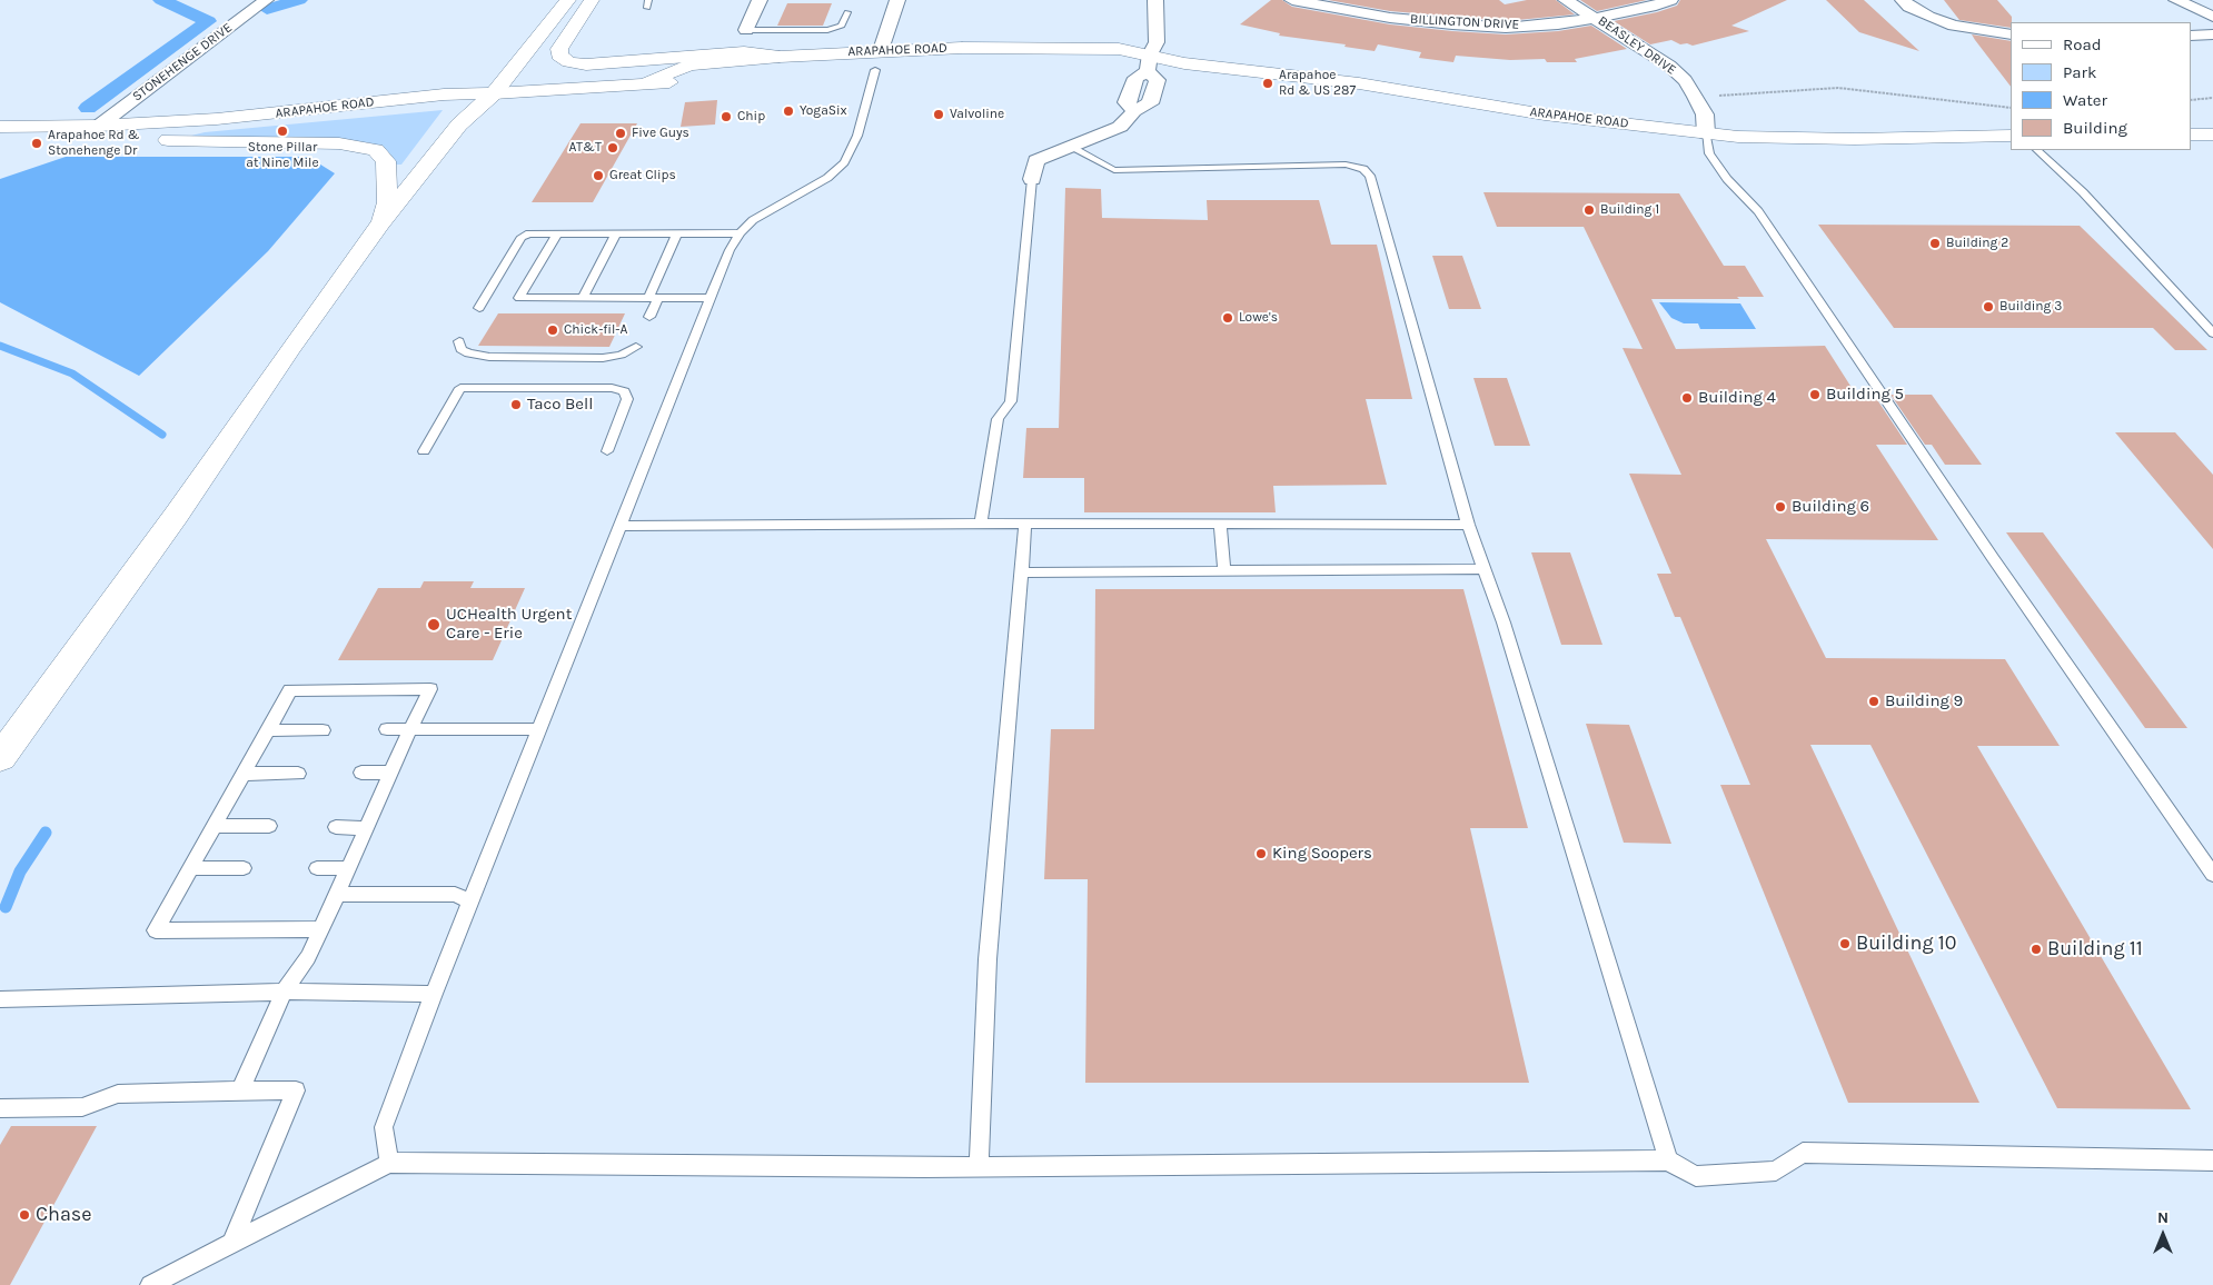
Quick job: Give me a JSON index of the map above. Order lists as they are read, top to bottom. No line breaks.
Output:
{"streets":{"main road":["ARAPAHOE ROAD"],"street":["BILLINGTON DRIVE","BEASLEY DRIVE","STONEHENGE DRIVE"]},"crossings":[["BILLINGTON DRIVE","BEASLEY DRIVE"],["BEASLEY DRIVE","ARAPAHOE ROAD"],["ARAPAHOE ROAD","STONEHENGE DRIVE"]],"places":["Arapahoe Rd & US 287","YogaSix","Valvoline","Chip","Stone Pillar at Nine Mile","Five Guys","Arapahoe Rd & Stonehenge Dr","AT&T","Great Clips","Building 1","Building 2","Building 3","Lowe's","Chick-fil-A","Building 5","Building 4","Taco Bell","Building 6","UCHealth Urgent Care - Erie","Building 9","King Soopers","Building 10","Building 11","Chase"],"legend":["Road","Park","Water","Building"],"north":"top"}
